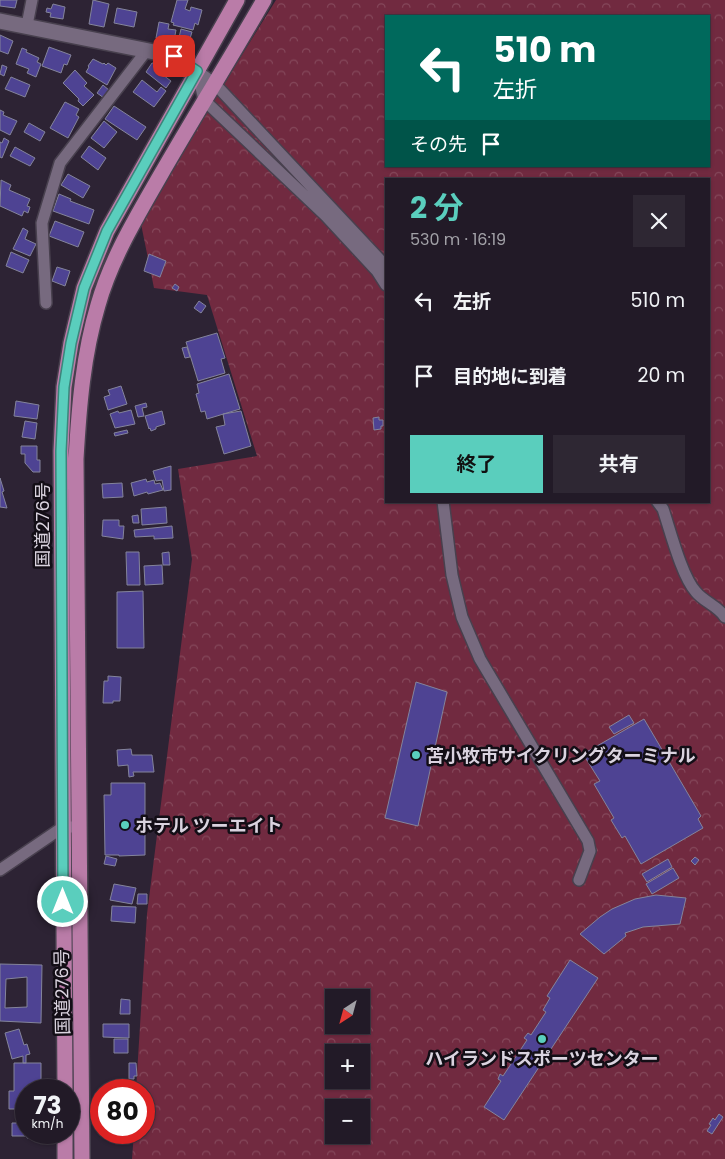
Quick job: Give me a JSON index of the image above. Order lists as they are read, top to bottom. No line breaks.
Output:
{"streets":{"highway":["国道276号"]},"places":["苫小牧市サイクリングターミナル","ホテル ツーエイト","ハイランドスポーツセンター"],"north":"bottom left","page":{"turn":["510 m","左折"],"then":"その先","heading":["2 分","530 m · 16:19"],"list":[{"name":"左折","value":"510 m"},{"name":"目的地に到着","value":"20 m"}],"buttons":["終了","共有"],"map_buttons":["+","−"],"speed":"73 km/h","limit":"80"}}
